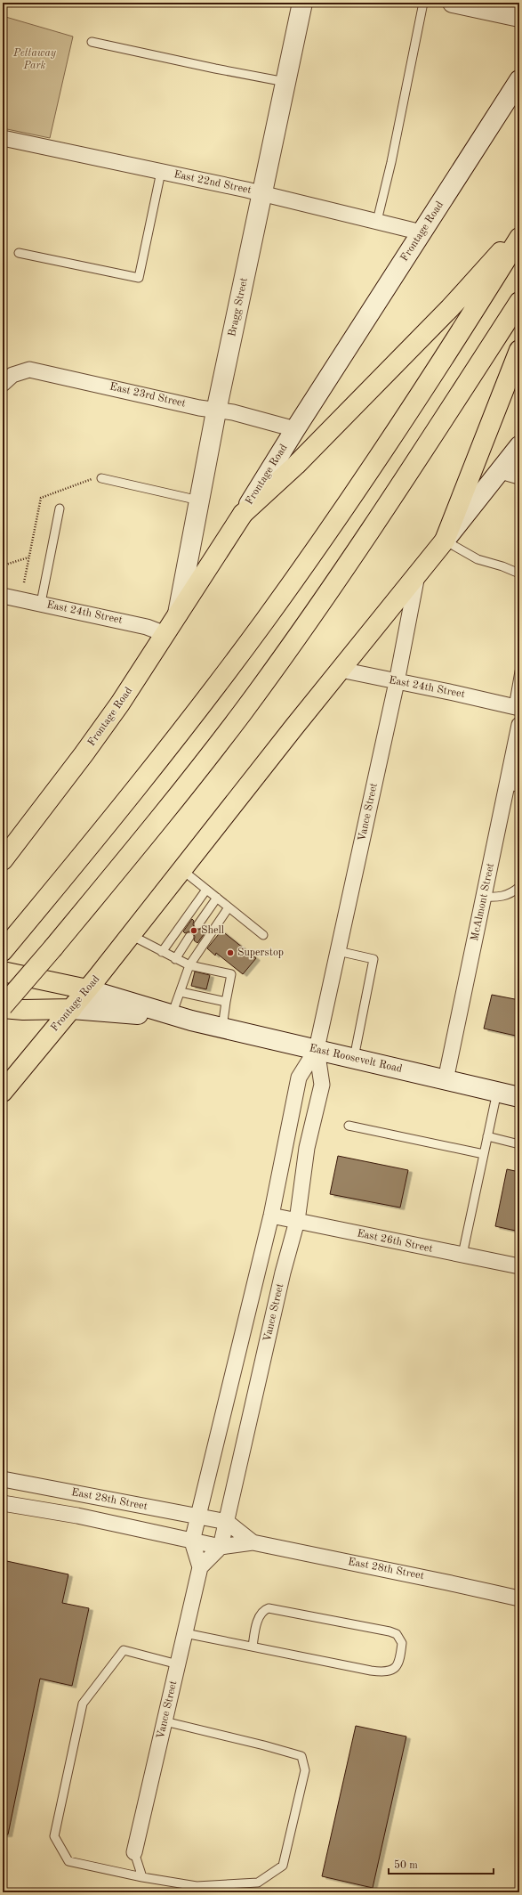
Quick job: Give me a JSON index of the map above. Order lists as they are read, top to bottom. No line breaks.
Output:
{"streets":{"main road":["Frontage Road","Bragg Street","East Roosevelt Road"],"street":["East 22nd Street","East 23rd Street","East 24th Street","Vance Street","McAlmont Street","East 26th Street","East 28th Street"]},"crossings":[["East 22nd Street","Frontage Road"],["East 22nd Street","Bragg Street"],["Frontage Road","Bragg Street"],["Frontage Road","East 23rd Street"],["Frontage Road","East 24th Street"],["Frontage Road","Vance Street"],["Frontage Road","East Roosevelt Road"],["Bragg Street","East 23rd Street"],["East 24th Street","Vance Street"],["Vance Street","East Roosevelt Road"],["Vance Street","East 26th Street"],["Vance Street","East 28th Street"],["McAlmont Street","East Roosevelt Road"]],"parks":["Pettaway Park"],"places":["Shell","Superstop"],"scale_bar":"50 m"}
